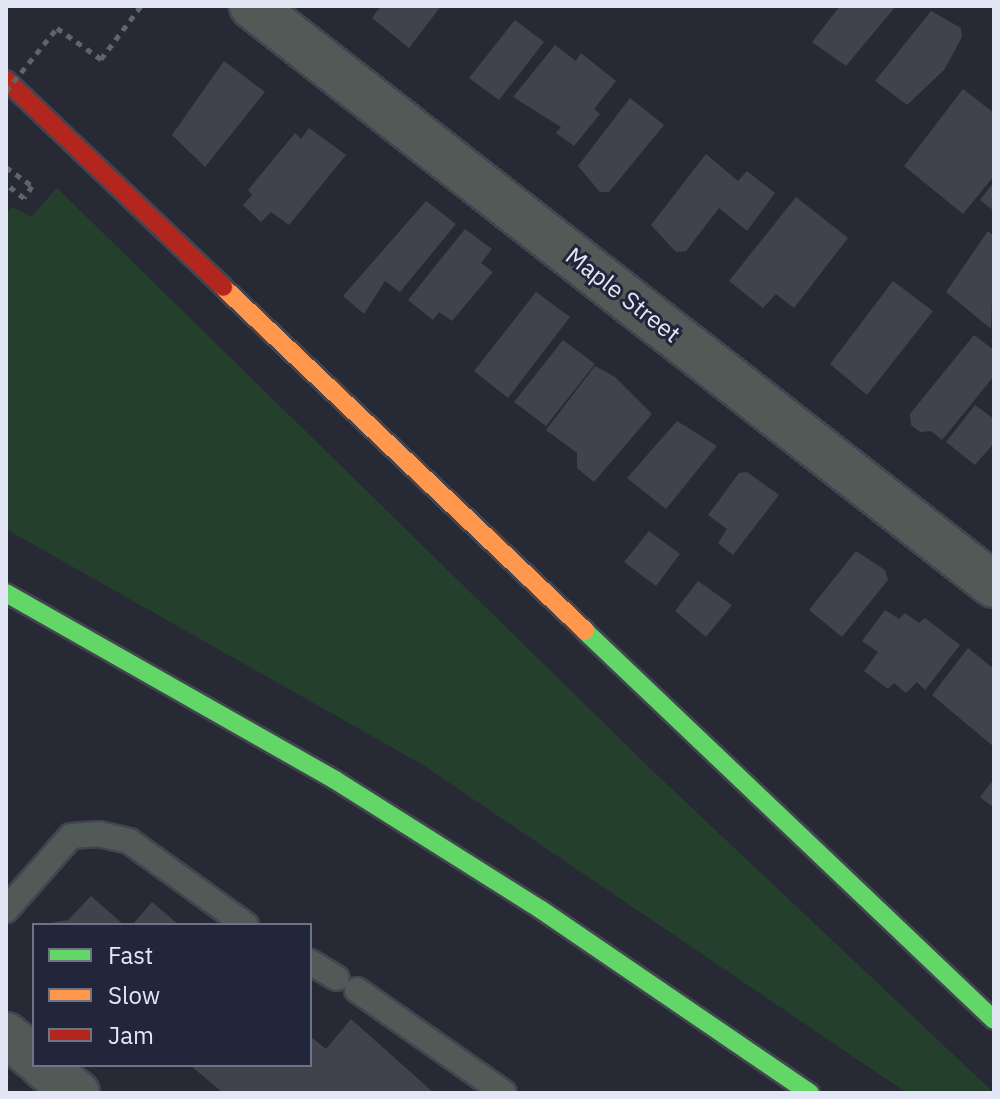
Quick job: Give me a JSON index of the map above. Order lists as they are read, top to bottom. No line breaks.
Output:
{"streets":{"street":["Maple Street"]},"legend":["Fast","Slow","Jam"]}
